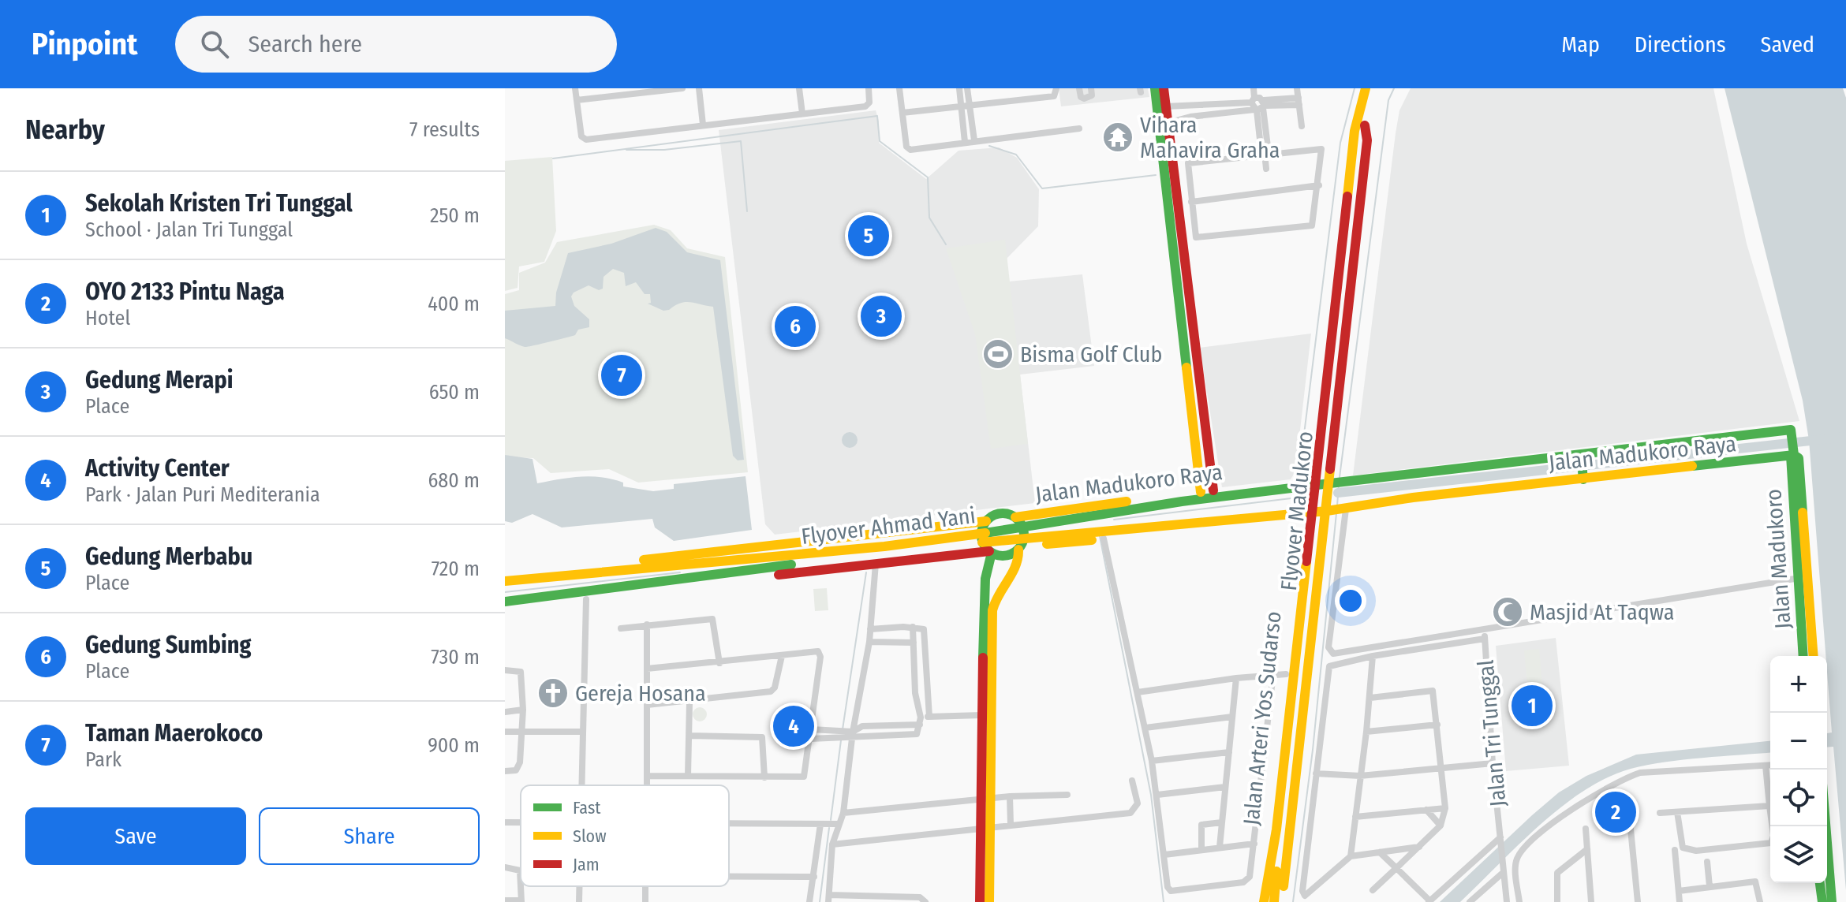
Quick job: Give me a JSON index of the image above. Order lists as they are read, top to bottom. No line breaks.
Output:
{"streets":{"main road":["Jalan Madukoro Raya","Flyover Madukoro","Flyover Ahmad Yani","Jalan Madukoro","Jalan Arteri Yos Sudarso"],"street":["Jalan Tri Tunggal"]},"crossings":[["Jalan Madukoro Raya","Flyover Ahmad Yani"],["Jalan Madukoro Raya","Jalan Arteri Yos Sudarso"],["Flyover Madukoro","Jalan Arteri Yos Sudarso"]],"places":{"temple":["Vihara Mahavira Graha"],"sports":["Bisma Golf Club"],"mosque":["Masjid At Taqwa"],"church":["Gereja Hosana"]},"legend":["Fast","Slow","Jam"],"page":{"header":"Pinpoint","search":"Search here","nav":["Map","Directions","Saved"],"heading":["Nearby","7 results"],"list":[{"mark":"1","name":"Sekolah Kristen Tri Tunggal","note":"School · Jalan Tri Tunggal","value":"250 m"},{"mark":"2","name":"OYO 2133 Pintu Naga","note":"Hotel","value":"400 m"},{"mark":"3","name":"Gedung Merapi","note":"Place","value":"650 m"},{"mark":"4","name":"Activity Center","note":"Park · Jalan Puri Mediterania","value":"680 m"},{"mark":"5","name":"Gedung Merbabu","note":"Place","value":"720 m"},{"mark":"6","name":"Gedung Sumbing","note":"Place","value":"730 m"},{"mark":"7","name":"Taman Maerokoco","note":"Park","value":"900 m"}],"pins":["5","3","6","7","1","4","2"],"map_buttons":["+","−"],"buttons":["Save","Share"]}}
